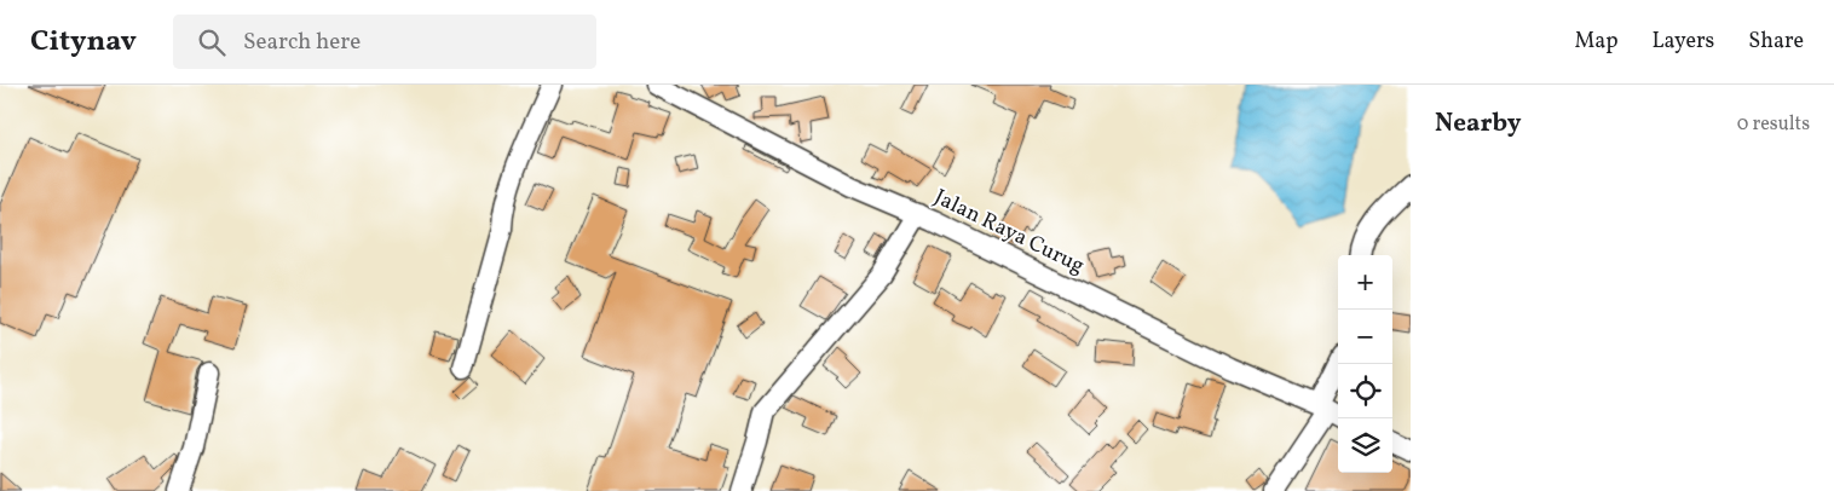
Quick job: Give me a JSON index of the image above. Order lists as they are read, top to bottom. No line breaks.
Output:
{"streets":{"street":["Jalan Raya Curug"]},"page":{"header":"Citynav","search":"Search here","nav":["Map","Layers","Share"],"heading":["Nearby","0 results"],"map_buttons":["+","−"]}}
